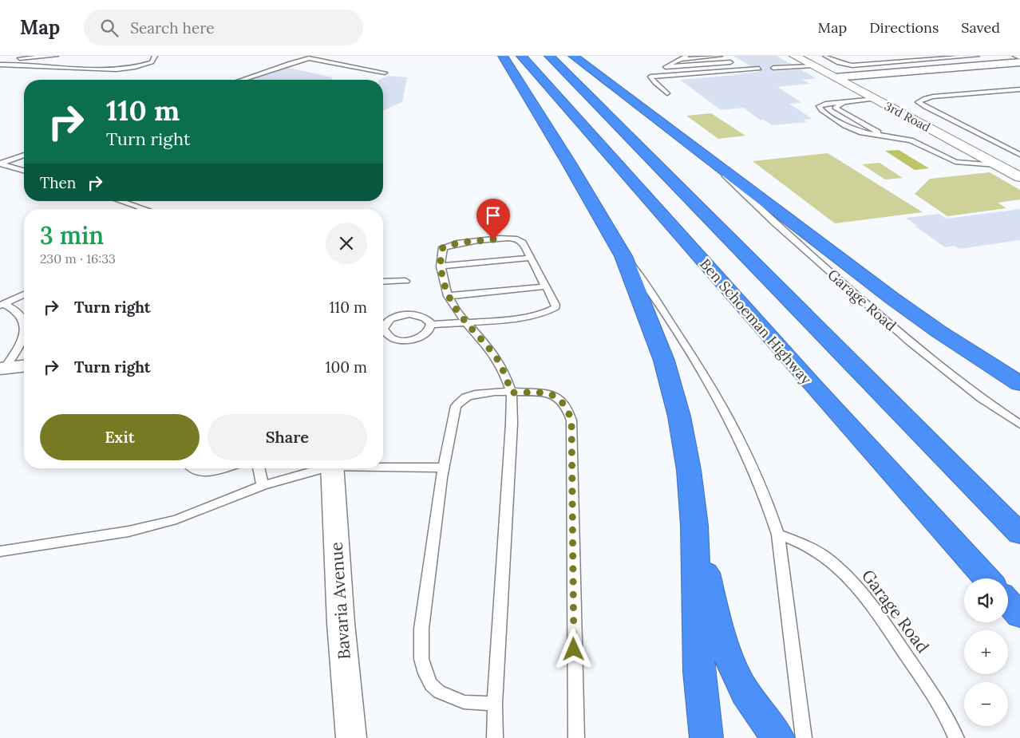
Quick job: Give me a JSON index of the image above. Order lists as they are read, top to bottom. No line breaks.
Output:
{"streets":{"highway":["Ben Schoeman Highway"],"street":["3rd Road","Bavaria Avenue"],"lane":["Garage Road"]},"page":{"header":"Map","search":"Search here","nav":["Map","Directions","Saved"],"turn":["110 m","Turn right"],"then":"Then","heading":["3 min","230 m · 16:33"],"list":[{"name":"Turn right","value":"110 m"},{"name":"Turn right","value":"100 m"}],"buttons":["Exit","Share"],"map_buttons":["+","−"]}}
